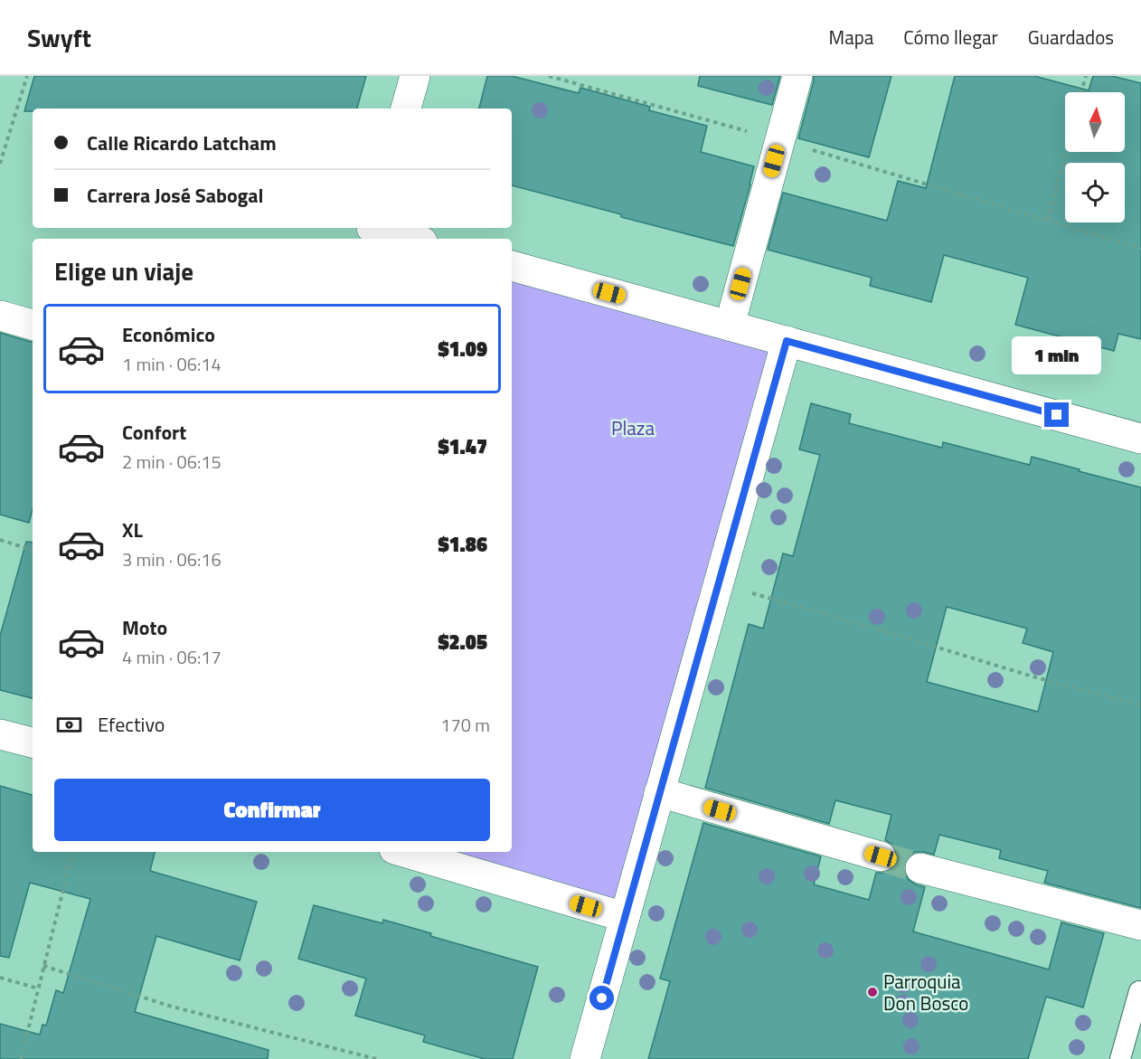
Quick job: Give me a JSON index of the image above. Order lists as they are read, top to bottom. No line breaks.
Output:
{"parks":["Plaza"],"places":["Parroquia Don Bosco"],"north":"top","page":{"header":"Swyft","nav":["Mapa","Cómo llegar","Guardados"],"banner":["Calle Ricardo Latcham","Carrera José Sabogal"],"heading":"Elige un viaje","list":[{"name":"Económico","note":"1 min · 06:14","value":"$1.09"},{"name":"Confort","note":"2 min · 06:15","value":"$1.47"},{"name":"XL","note":"3 min · 06:16","value":"$1.86"},{"name":"Moto","note":"4 min · 06:17","value":"$2.05"}],"bubble":"1 min","pay":["Efectivo","170 m"],"buttons":"Confirmar"}}
